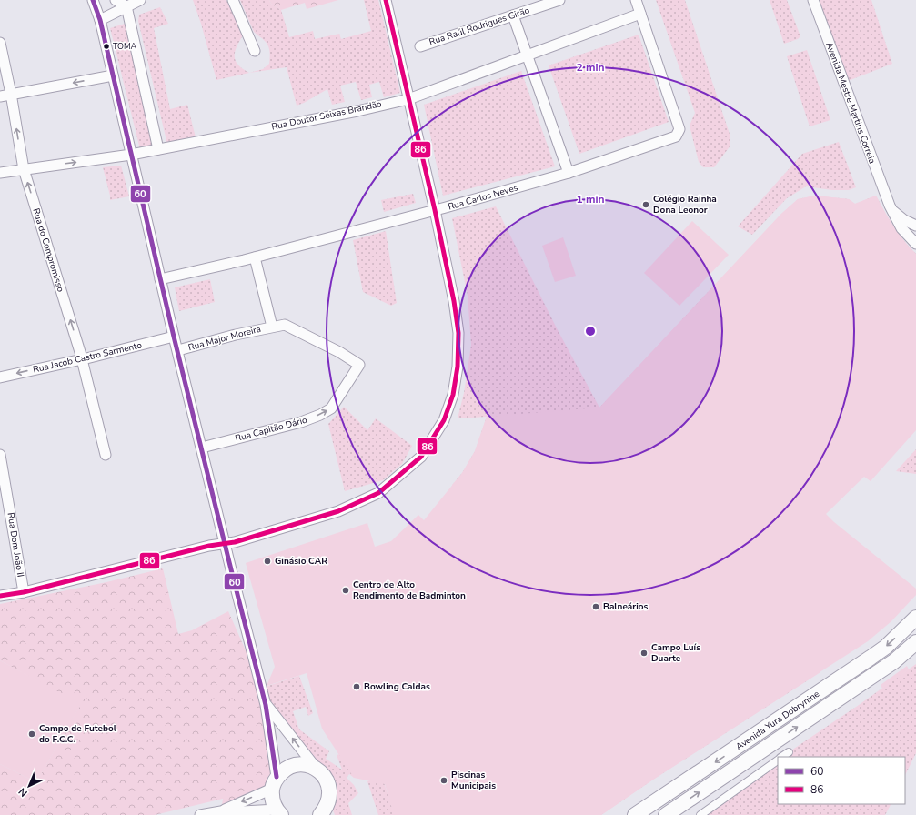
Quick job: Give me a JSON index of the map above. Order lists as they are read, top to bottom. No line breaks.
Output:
{"streets":{"main road":["Avenida Yura Dobrynine"],"street":["Rua Raúl Rodrigues Girão","Avenida Mestre Martins Correia","Rua Doutor Seixas Brandão","Rua Carlos Neves","Rua do Compromisso","Rua Major Moreira","Rua Jacob Castro Sarmento","Rua Capitão Dário","Rua Dom João II"]},"crossings":[["Rua Doutor Seixas Brandão","Rua Carlos Neves"],["Rua Doutor Seixas Brandão","Rua do Compromisso"],["Rua Carlos Neves","Rua Major Moreira"],["Rua do Compromisso","Rua Jacob Castro Sarmento"],["Rua Major Moreira","Rua Capitão Dário"]],"one_way":["Rua do Compromisso","Rua Jacob Castro Sarmento","Rua Capitão Dário"],"places":["TOMA","Colégio Rainha Dona Leonor","Ginásio CAR","Centro de Alto Rendimento de Badminton","Balneários","Campo Luís Duarte","Bowling Caldas","Campo de Futebol do F.C.C.","Piscinas Municipais"],"lines":["transit line 60","transit line 86"],"legend":["60","86"],"north":"bottom left","rings":["2 min","1 min"]}
